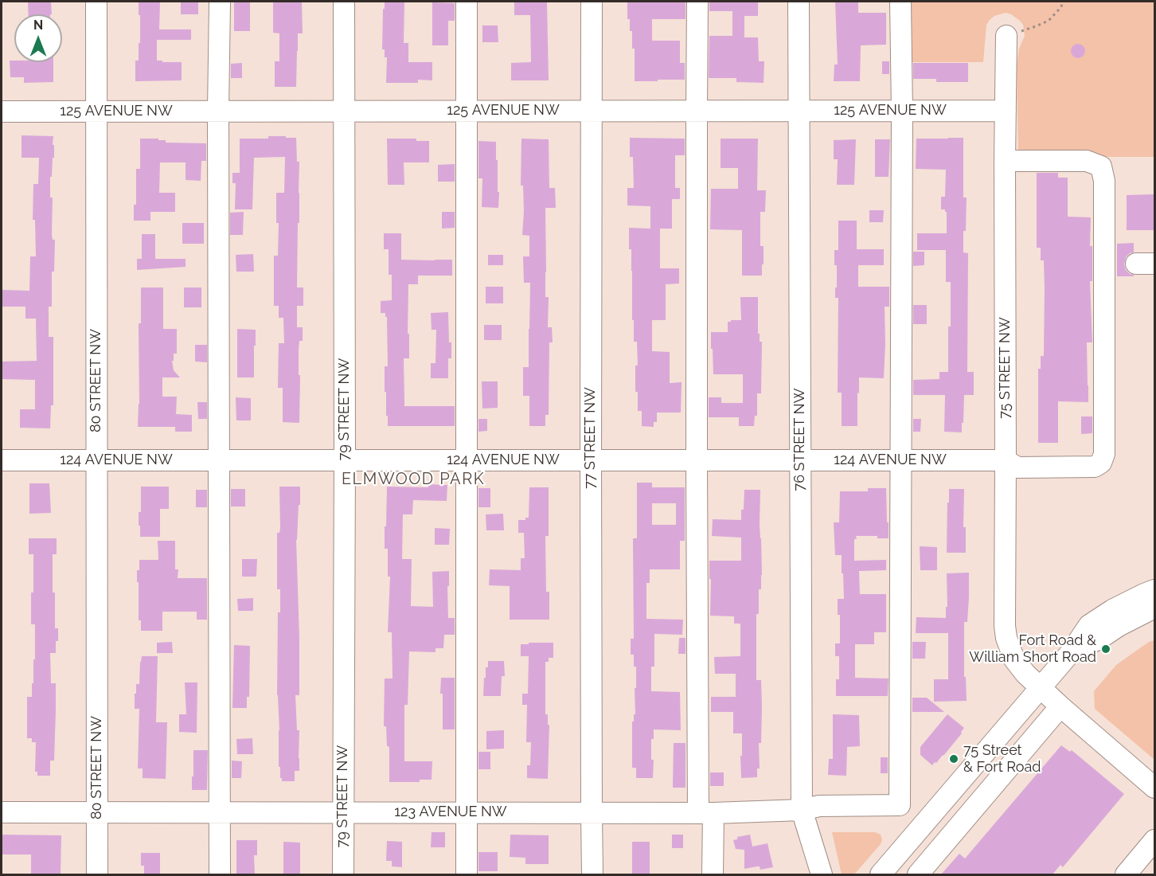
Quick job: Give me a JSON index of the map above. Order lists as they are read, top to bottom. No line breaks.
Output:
{"streets":{"street":["125 AVENUE NW","75 STREET NW","80 STREET NW","79 STREET NW","77 STREET NW","76 STREET NW","124 AVENUE NW","123 AVENUE NW"]},"crossings":[["125 AVENUE NW","75 STREET NW"],["125 AVENUE NW","80 STREET NW"],["125 AVENUE NW","79 STREET NW"],["125 AVENUE NW","77 STREET NW"],["125 AVENUE NW","76 STREET NW"],["75 STREET NW","124 AVENUE NW"],["80 STREET NW","124 AVENUE NW"],["80 STREET NW","123 AVENUE NW"],["79 STREET NW","124 AVENUE NW"],["79 STREET NW","123 AVENUE NW"],["77 STREET NW","124 AVENUE NW"],["77 STREET NW","123 AVENUE NW"],["76 STREET NW","124 AVENUE NW"],["76 STREET NW","123 AVENUE NW"],["124 AVENUE NW","123 AVENUE NW"]],"districts":["ELMWOOD PARK"],"places":["Fort Road & William Short Road","75 Street & Fort Road"],"north":"top"}
